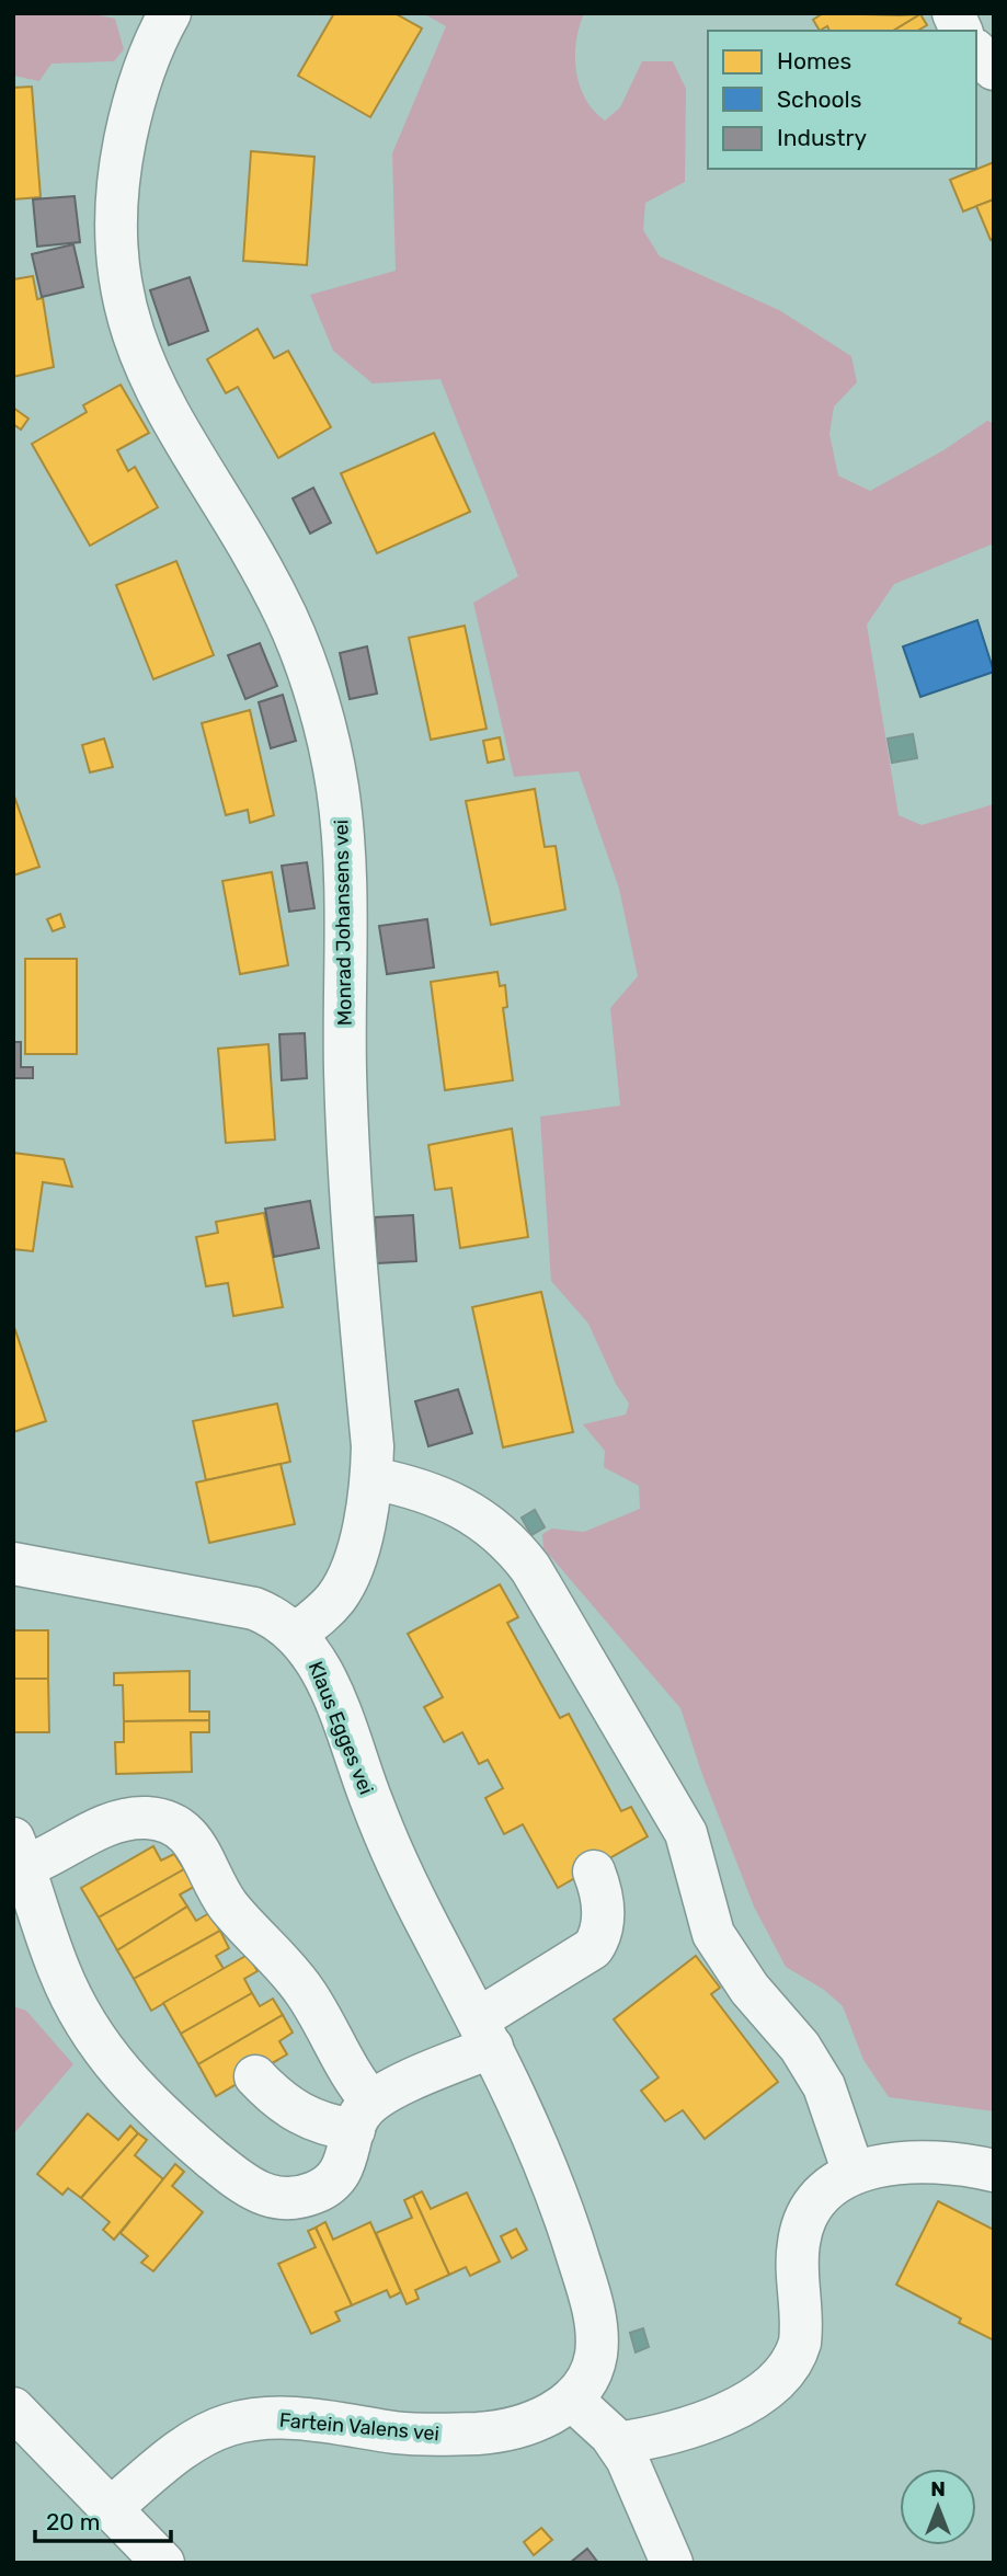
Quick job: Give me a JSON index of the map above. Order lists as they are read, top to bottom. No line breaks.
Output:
{"streets":{"street":["Monrad Johansens vei","Klaus Egges vei","Fartein Valens vei"]},"crossings":[["Monrad Johansens vei","Klaus Egges vei"],["Klaus Egges vei","Fartein Valens vei"]],"legend":["Homes","Schools","Industry"],"scale_bar":"20 m","north":"top"}
